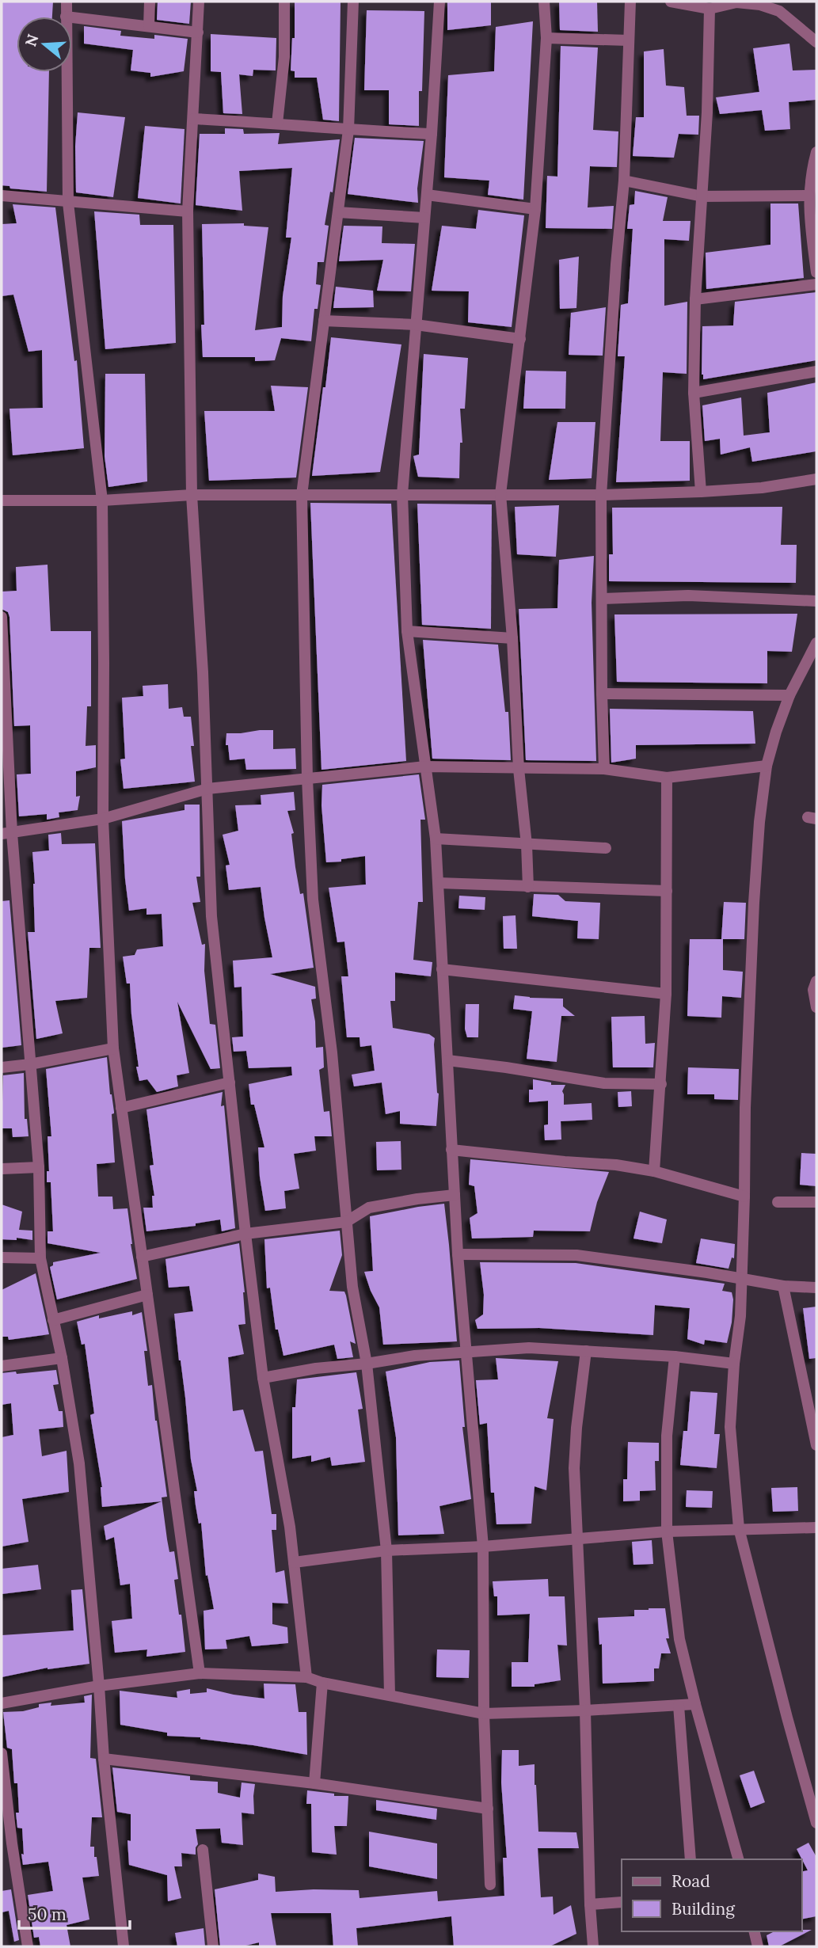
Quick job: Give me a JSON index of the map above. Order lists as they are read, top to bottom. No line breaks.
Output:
{"legend":["Road","Building"],"scale_bar":"50 m","north":"left"}
